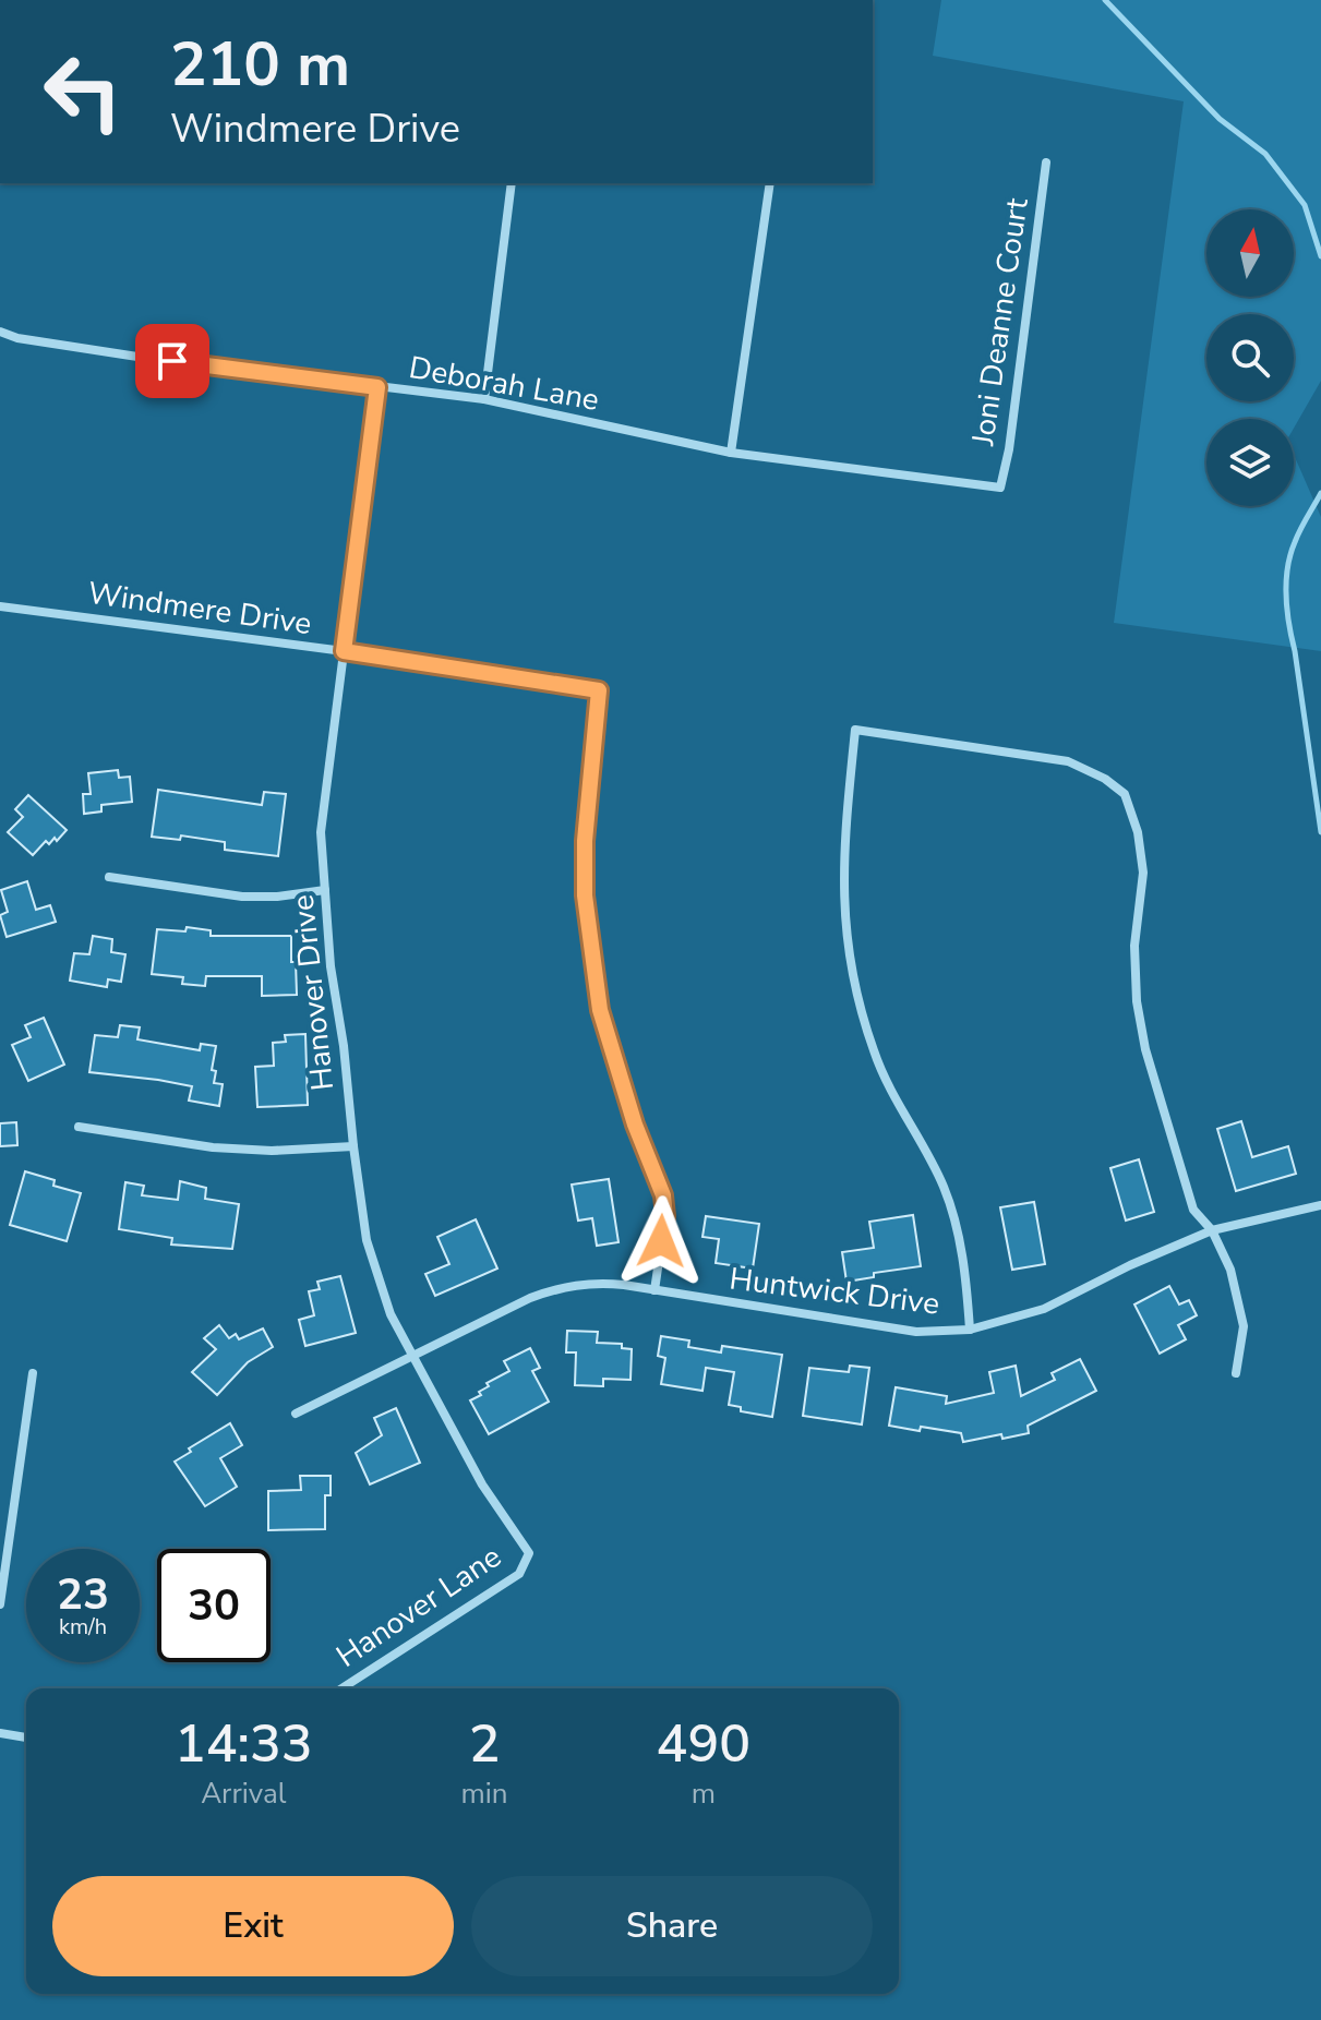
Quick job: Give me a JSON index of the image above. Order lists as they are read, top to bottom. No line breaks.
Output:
{"streets":{"street":["Joni Deanne Court","Deborah Lane","Windmere Drive","Hanover Drive","Huntwick Drive","Hanover Lane"]},"crossings":[["Joni Deanne Court","Deborah Lane"],["Deborah Lane","Hanover Drive"],["Windmere Drive","Hanover Drive"],["Windmere Drive","Huntwick Drive"],["Hanover Drive","Huntwick Drive"],["Hanover Drive","Hanover Lane"]],"north":"top","page":{"turn":["210 m","Windmere Drive"],"speed":"23 km/h","limit":"30","eta":["14:33","Arrival","2","min","490","m"],"buttons":["Exit","Share"]}}
